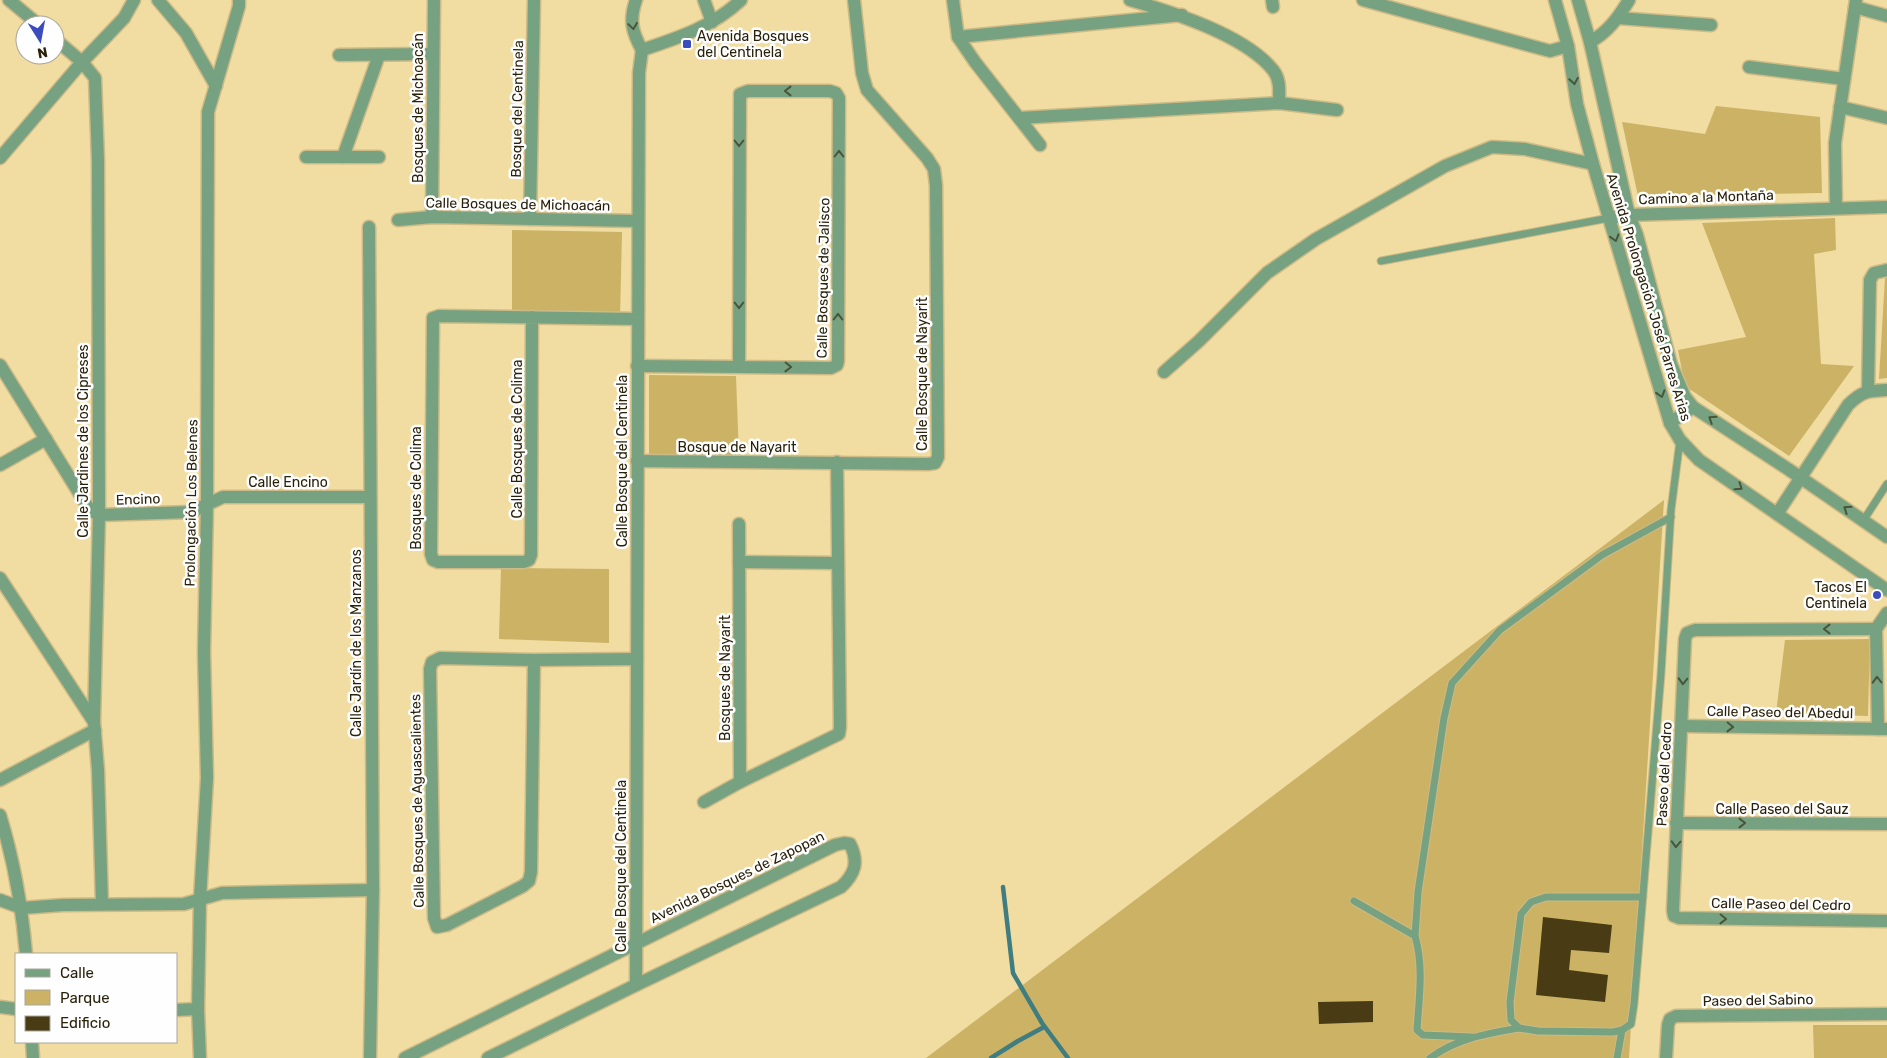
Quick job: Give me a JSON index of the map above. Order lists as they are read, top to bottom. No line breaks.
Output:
{"streets":{"street":["Bosques de Michoacán","Bosque del Centinela","Camino a la Montaña","Calle Bosques de Michoacán","Calle Bosques de Jalisco","Avenida Prolongación José Parres Arias","Calle Bosque de Nayarit","Calle Bosques de Colima","Calle Jardines de los Cipreses","Bosque de Nayarit","Calle Bosque del Centinela","Calle Encino","Bosques de Colima","Encino","Prolongación Los Belenes","Calle Jardín de los Manzanos","Bosques de Nayarit","Calle Paseo del Abedul","Paseo del Cedro","Calle Bosques de Aguascalientes","Calle Paseo del Sauz","Avenida Bosques de Zapopan","Calle Paseo del Cedro","Paseo del Sabino"]},"crossings":[["Bosques de Michoacán","Calle Bosques de Michoacán"],["Bosque del Centinela","Calle Bosques de Michoacán"],["Camino a la Montaña","Avenida Prolongación José Parres Arias"],["Calle Bosques de Michoacán","Calle Bosque del Centinela"],["Calle Bosques de Jalisco","Calle Bosque del Centinela"],["Calle Bosque de Nayarit","Bosque de Nayarit"],["Calle Bosques de Colima","Bosques de Colima"],["Calle Jardines de los Cipreses","Encino"],["Bosque de Nayarit","Calle Bosque del Centinela"],["Calle Bosque del Centinela","Calle Bosques de Aguascalientes"],["Calle Bosque del Centinela","Avenida Bosques de Zapopan"],["Calle Encino","Encino"],["Calle Encino","Prolongación Los Belenes"],["Calle Encino","Calle Jardín de los Manzanos"],["Encino","Prolongación Los Belenes"],["Calle Paseo del Abedul","Paseo del Cedro"],["Paseo del Cedro","Calle Paseo del Sauz"],["Paseo del Cedro","Calle Paseo del Cedro"]],"one_way":["Calle Paseo del Abedul","Calle Paseo del Sauz","Calle Paseo del Cedro"],"places":{"transit":["Avenida Bosques del Centinela"],"other":["Tacos El Centinela"]},"legend":["Calle","Parque","Edificio"],"north":"bottom"}
